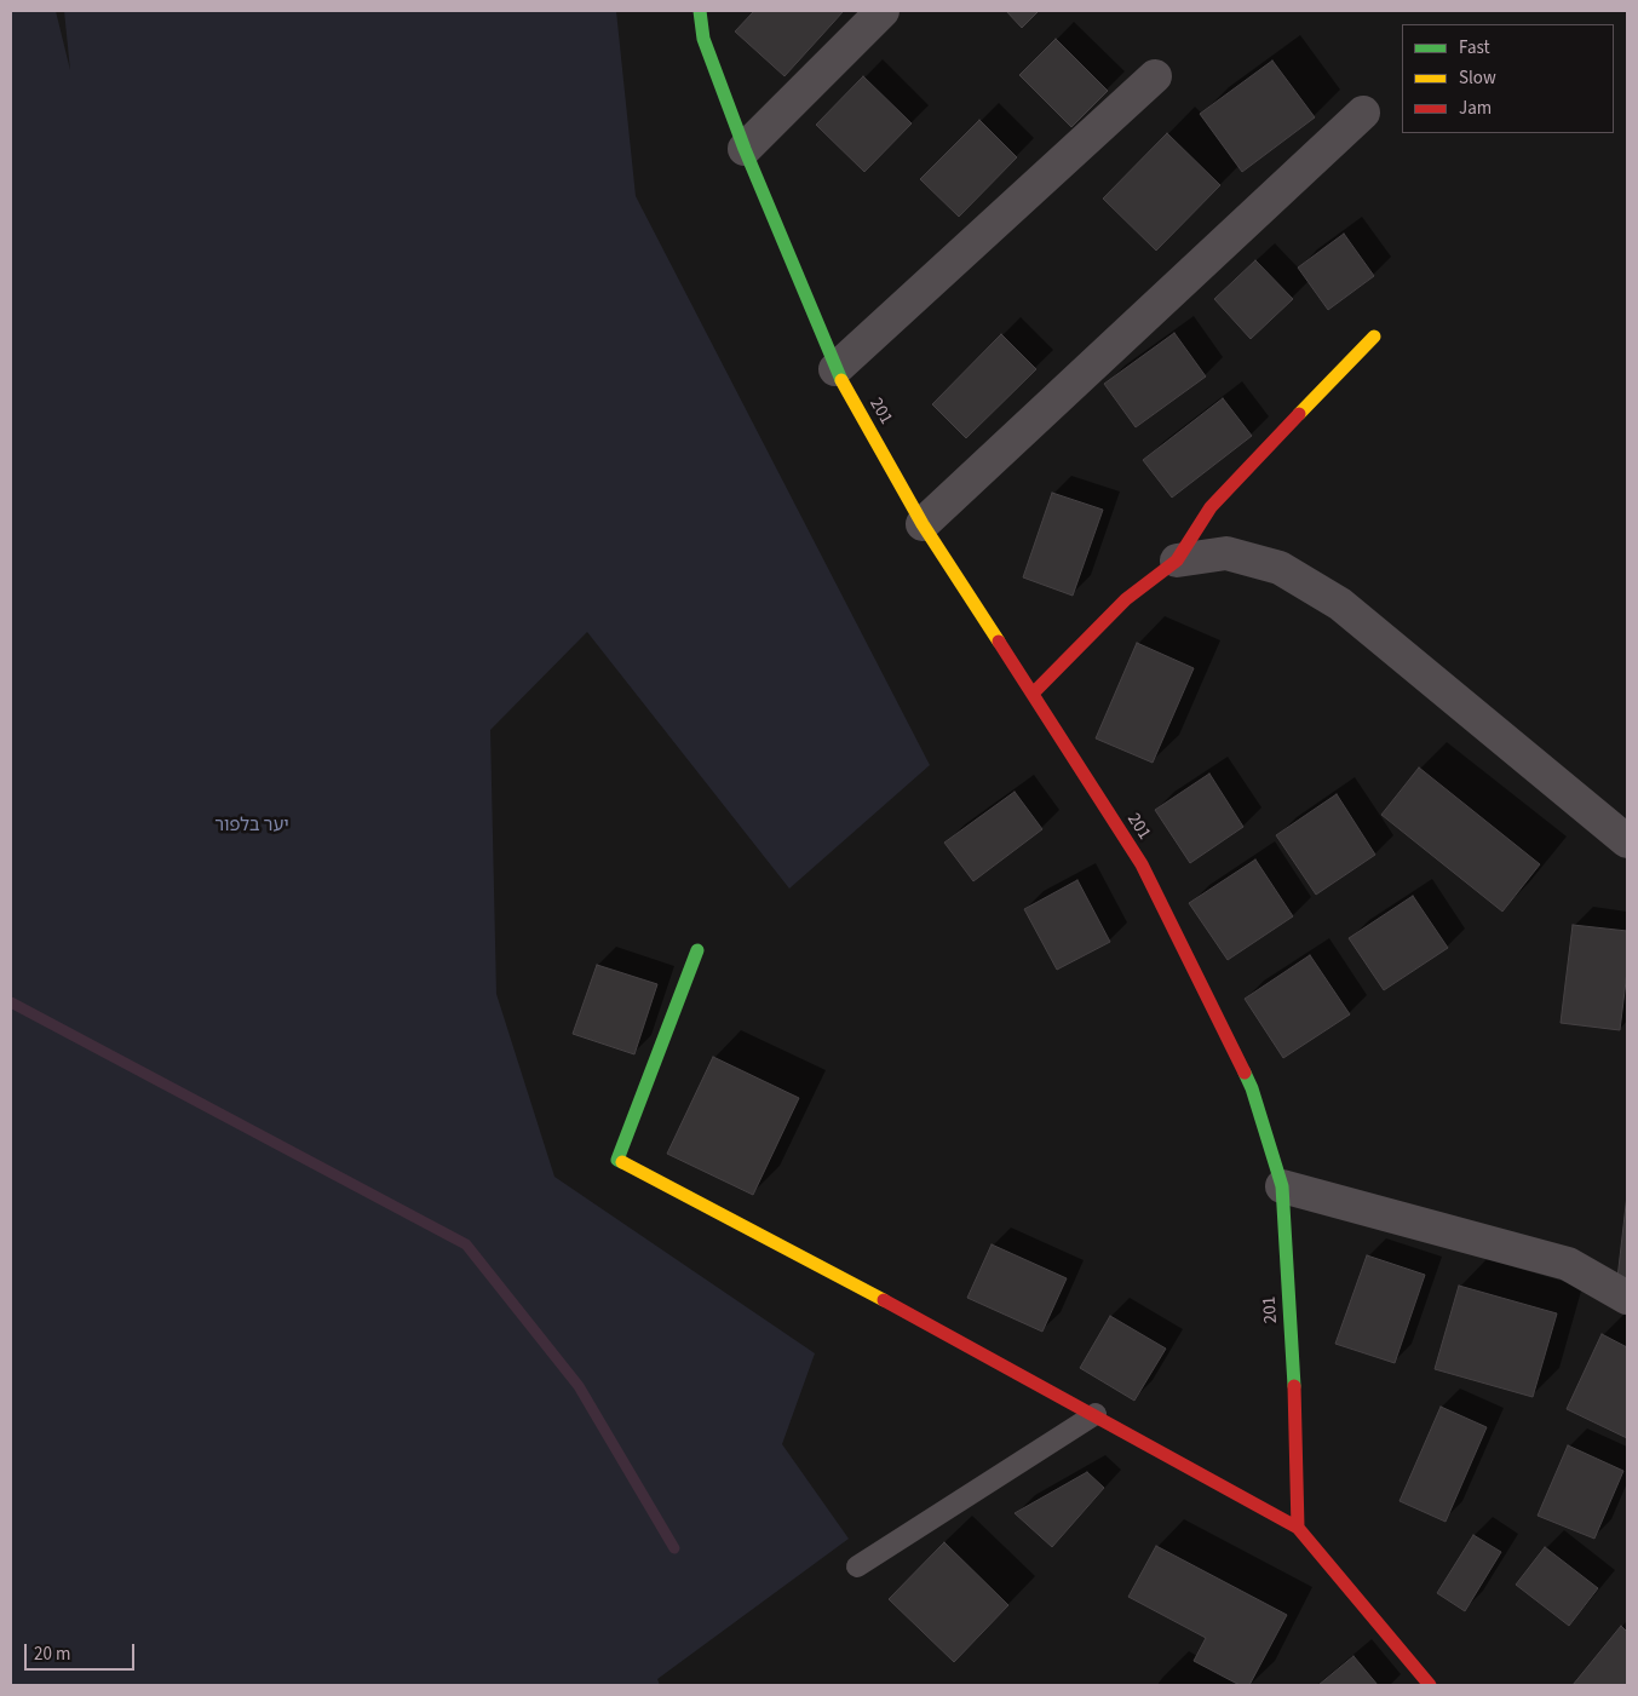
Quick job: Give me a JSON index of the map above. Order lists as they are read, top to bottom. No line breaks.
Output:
{"streets":{"street":["201"]},"parks":["יער בלפור"],"legend":["Fast","Slow","Jam"],"scale_bar":"20 m"}
